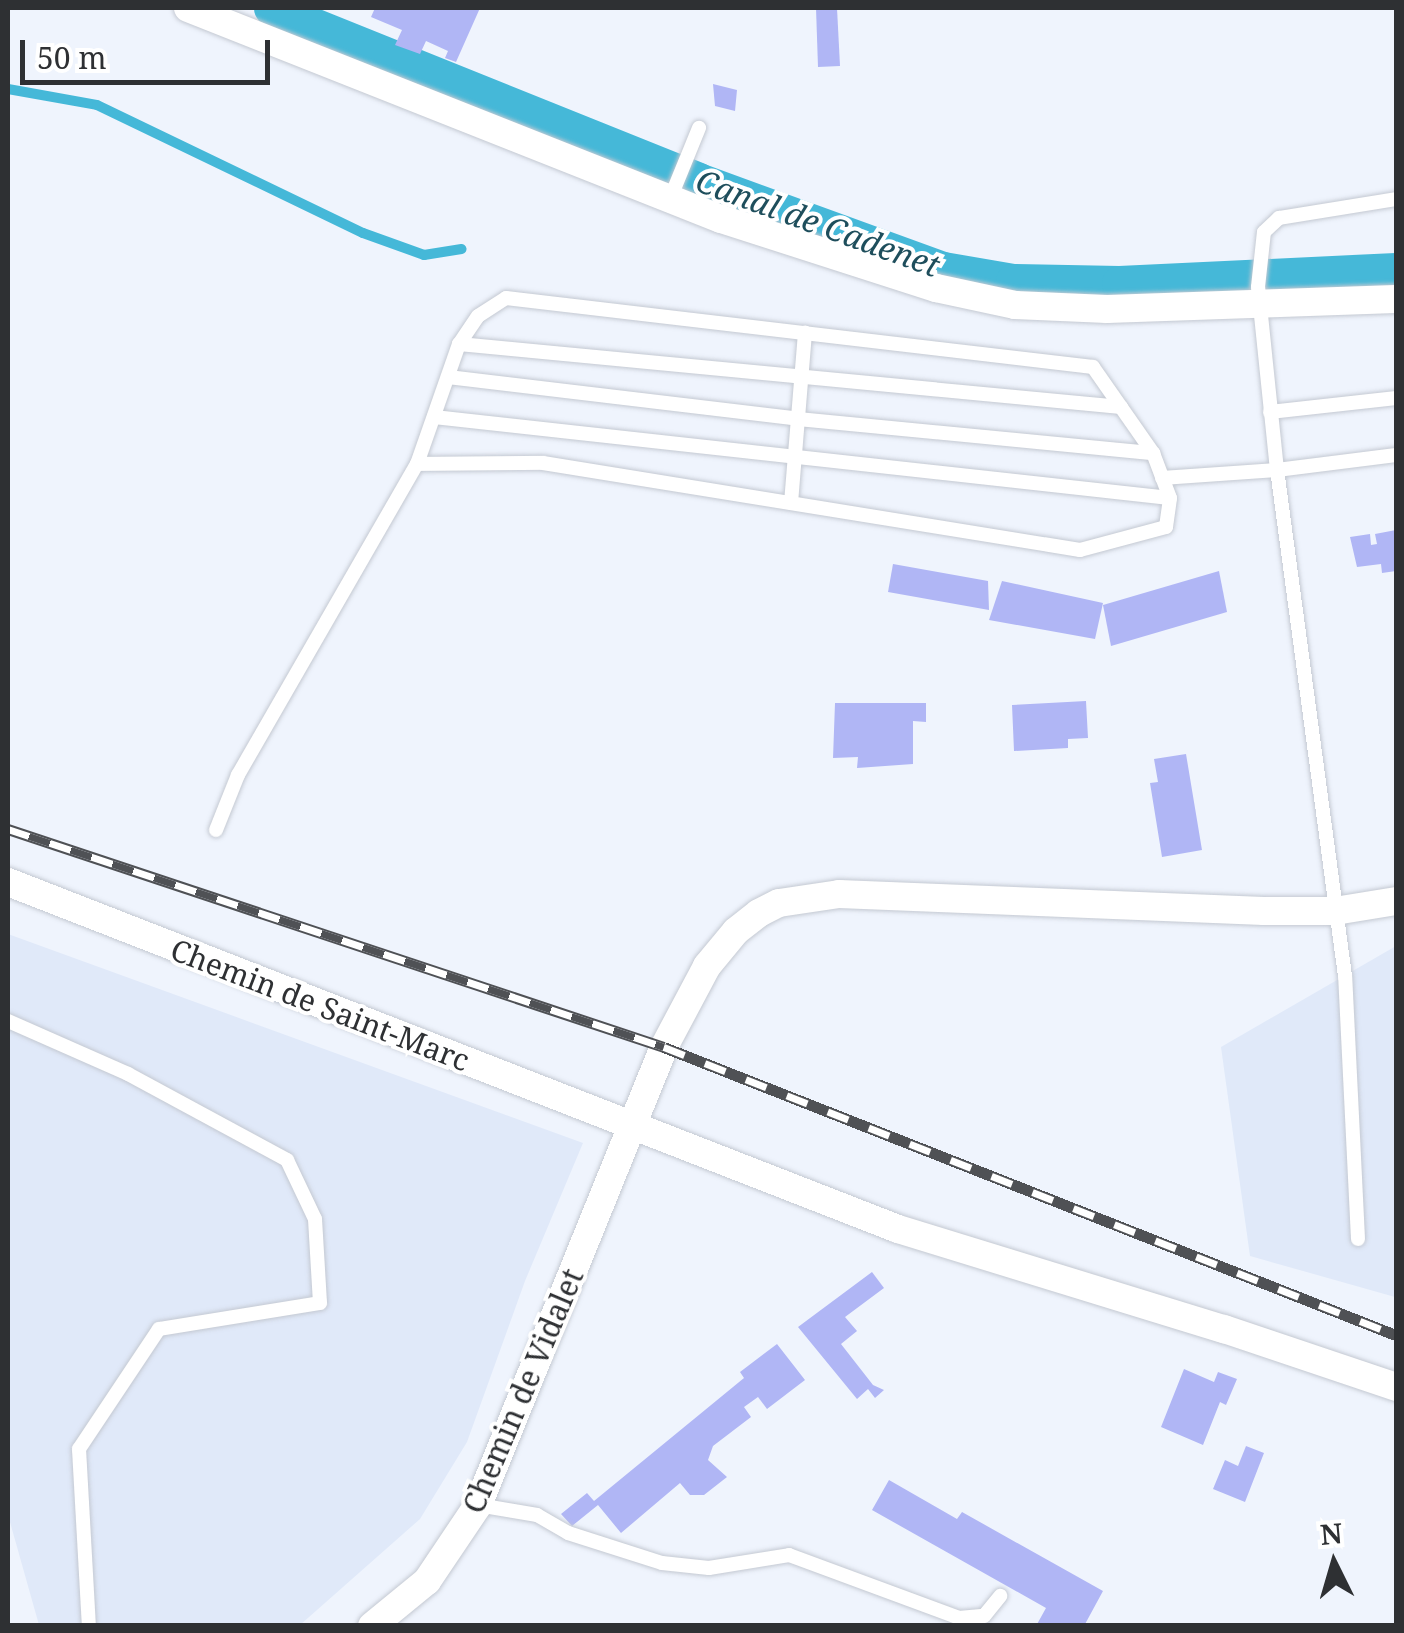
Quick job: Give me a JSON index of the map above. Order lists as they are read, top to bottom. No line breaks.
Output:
{"streets":{"street":["Chemin de Saint-Marc","Chemin de Vidalet"]},"crossings":[["Chemin de Saint-Marc","Chemin de Vidalet"]],"water":["Canal de Cadenet"],"scale_bar":"50 m","north":"top"}
